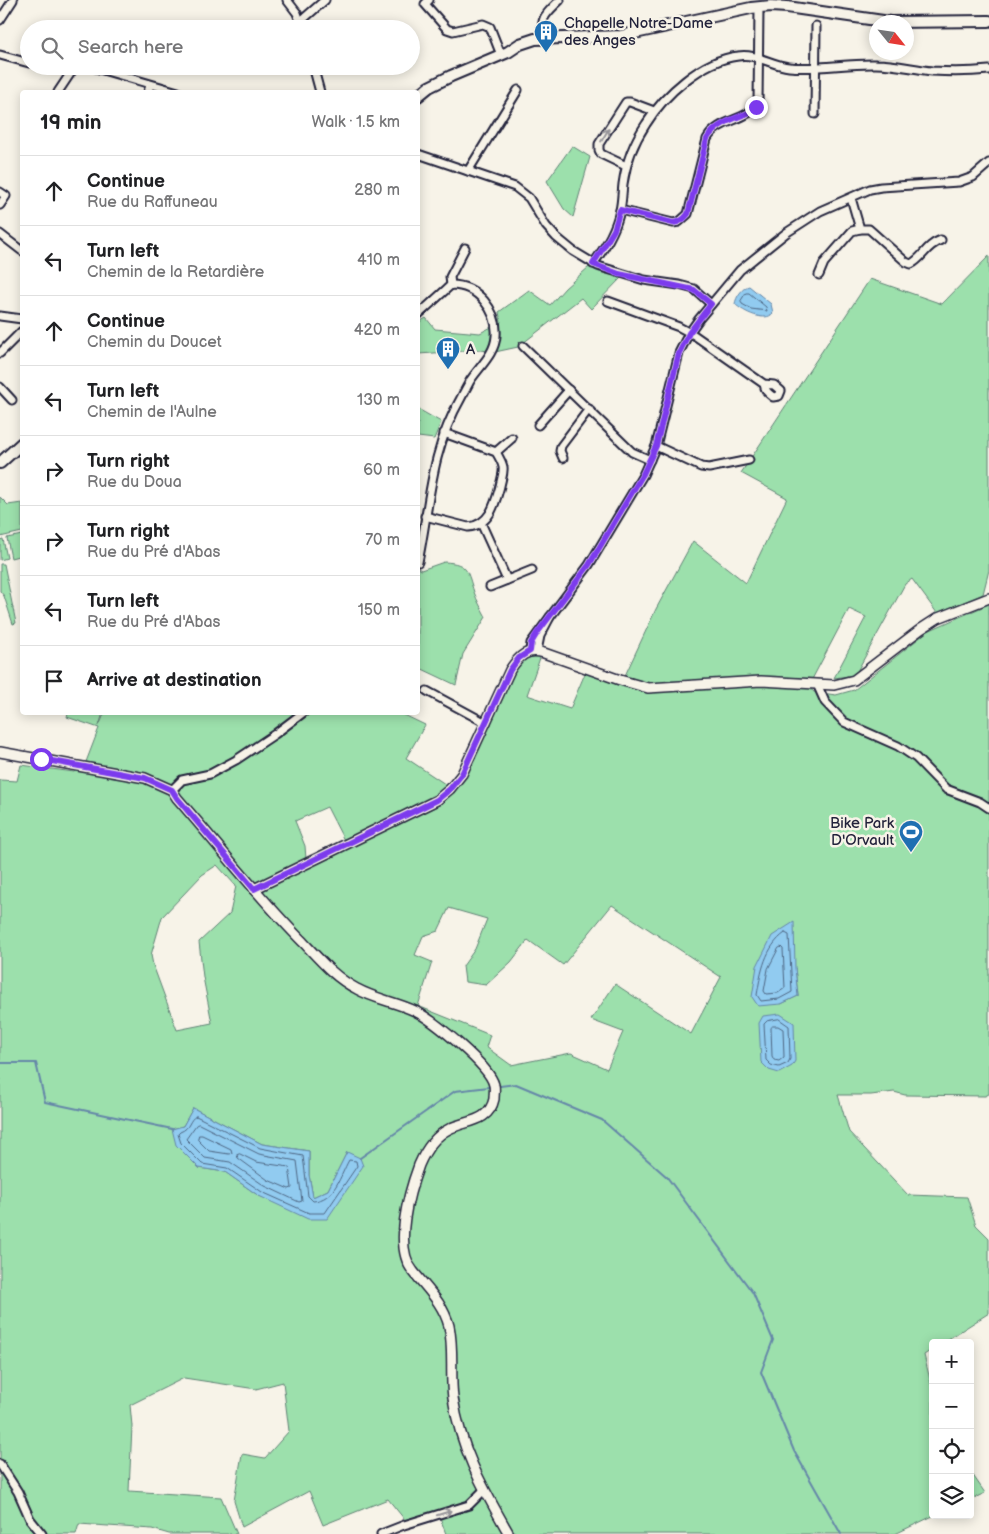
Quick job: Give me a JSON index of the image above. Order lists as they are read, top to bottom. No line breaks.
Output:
{"places":{"building":["Chapelle Notre-Dame des Anges","A"],"sports":["Bike Park D'Orvault"]},"north":"bottom right","page":{"search":"Search here","heading":["19 min","Walk · 1.5 km"],"list":[["Continue","Rue du Raffuneau","280 m"],["Turn left","Chemin de la Retardière","410 m"],["Continue","Chemin du Doucet","420 m"],["Turn left","Chemin de l'Aulne","130 m"],["Turn right","Rue du Doua","60 m"],["Turn right","Rue du Pré d'Abas","70 m"],["Turn left","Rue du Pré d'Abas","150 m"],"Arrive at destination"],"map_buttons":["+","−"]}}
